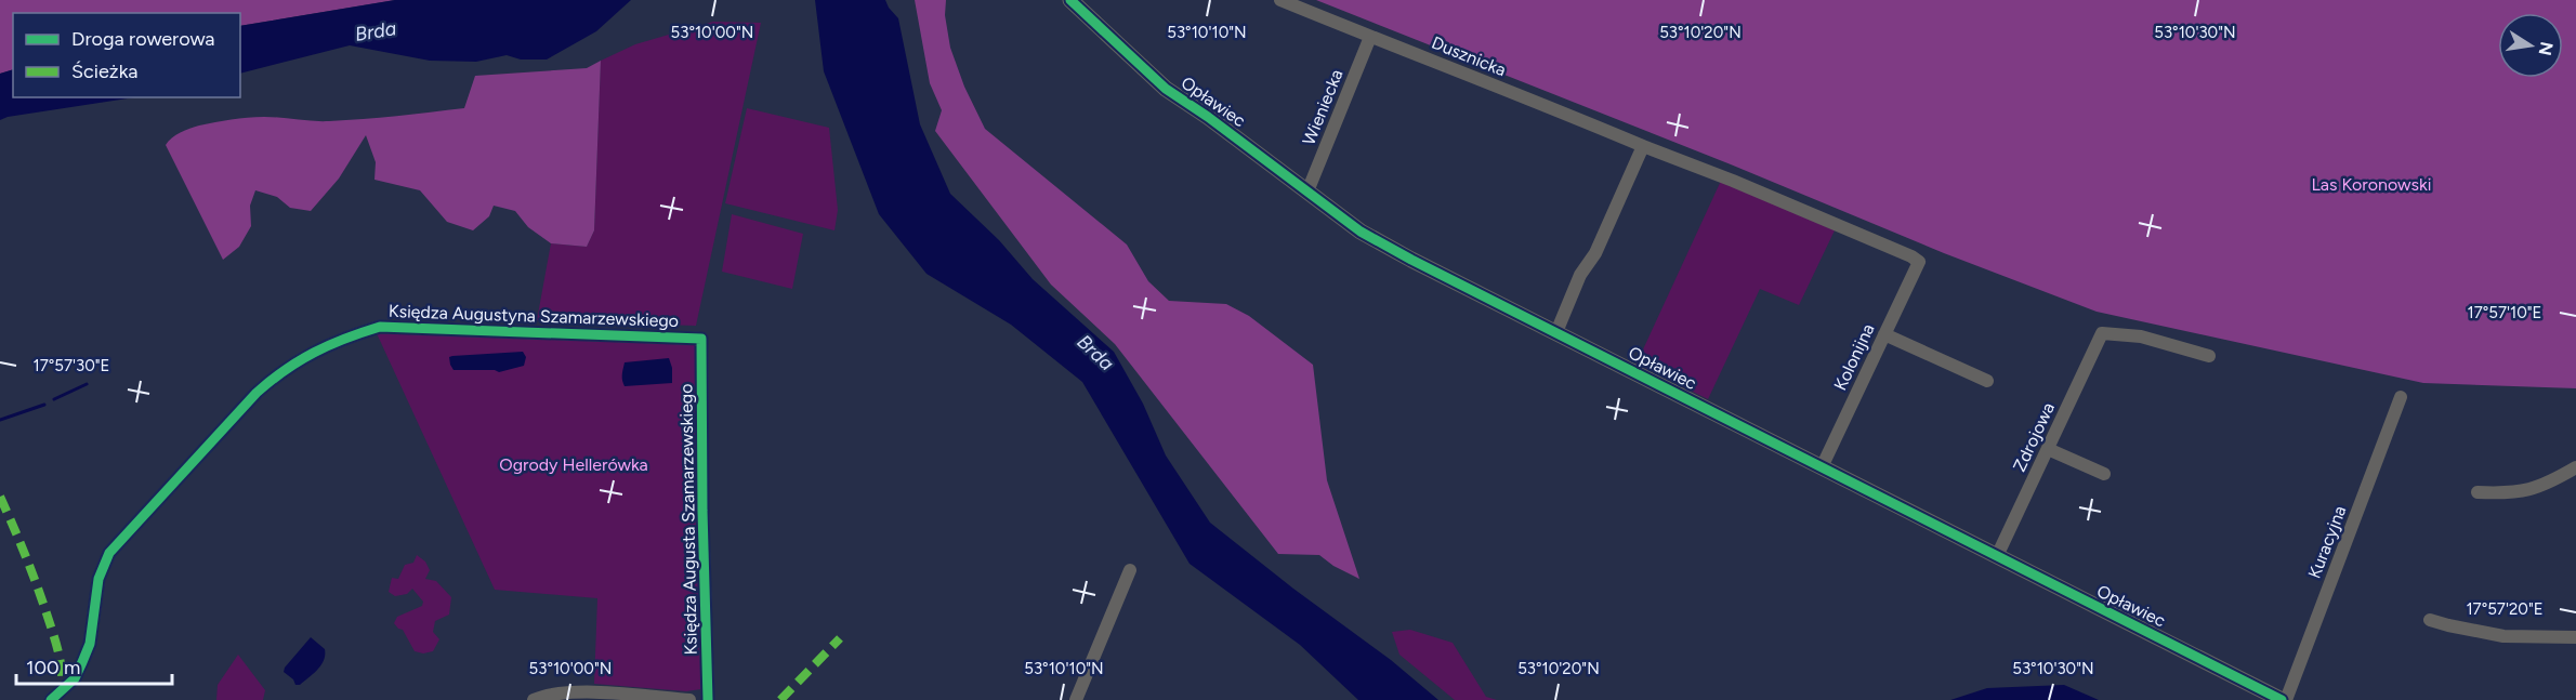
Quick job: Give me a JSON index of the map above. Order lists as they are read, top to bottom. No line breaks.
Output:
{"streets":{"street":["Dusznicka","Opławiec","Wieniecka","Księdza Augustyna Szamarzewskiego","Kolonijna","Zdrojowa","Księdza Augusta Szamarzewskiego","Kuracyjna"]},"crossings":[["Dusznicka","Wieniecka"],["Dusznicka","Kolonijna"],["Opławiec","Wieniecka"],["Opławiec","Kolonijna"],["Opławiec","Zdrojowa"],["Księdza Augustyna Szamarzewskiego","Księdza Augusta Szamarzewskiego"]],"water":["Brda"],"parks":["Las Koronowski","Ogrody Hellerówka"],"legend":["Droga rowerowa","Ścieżka"],"scale_bar":"100 m","north":"right","coordinates":["53°10'00\"N","53°10'10\"N","53°10'20\"N","53°10'30\"N","17°57'10\"E","17°57'30\"E","17°57'20\"E"]}
